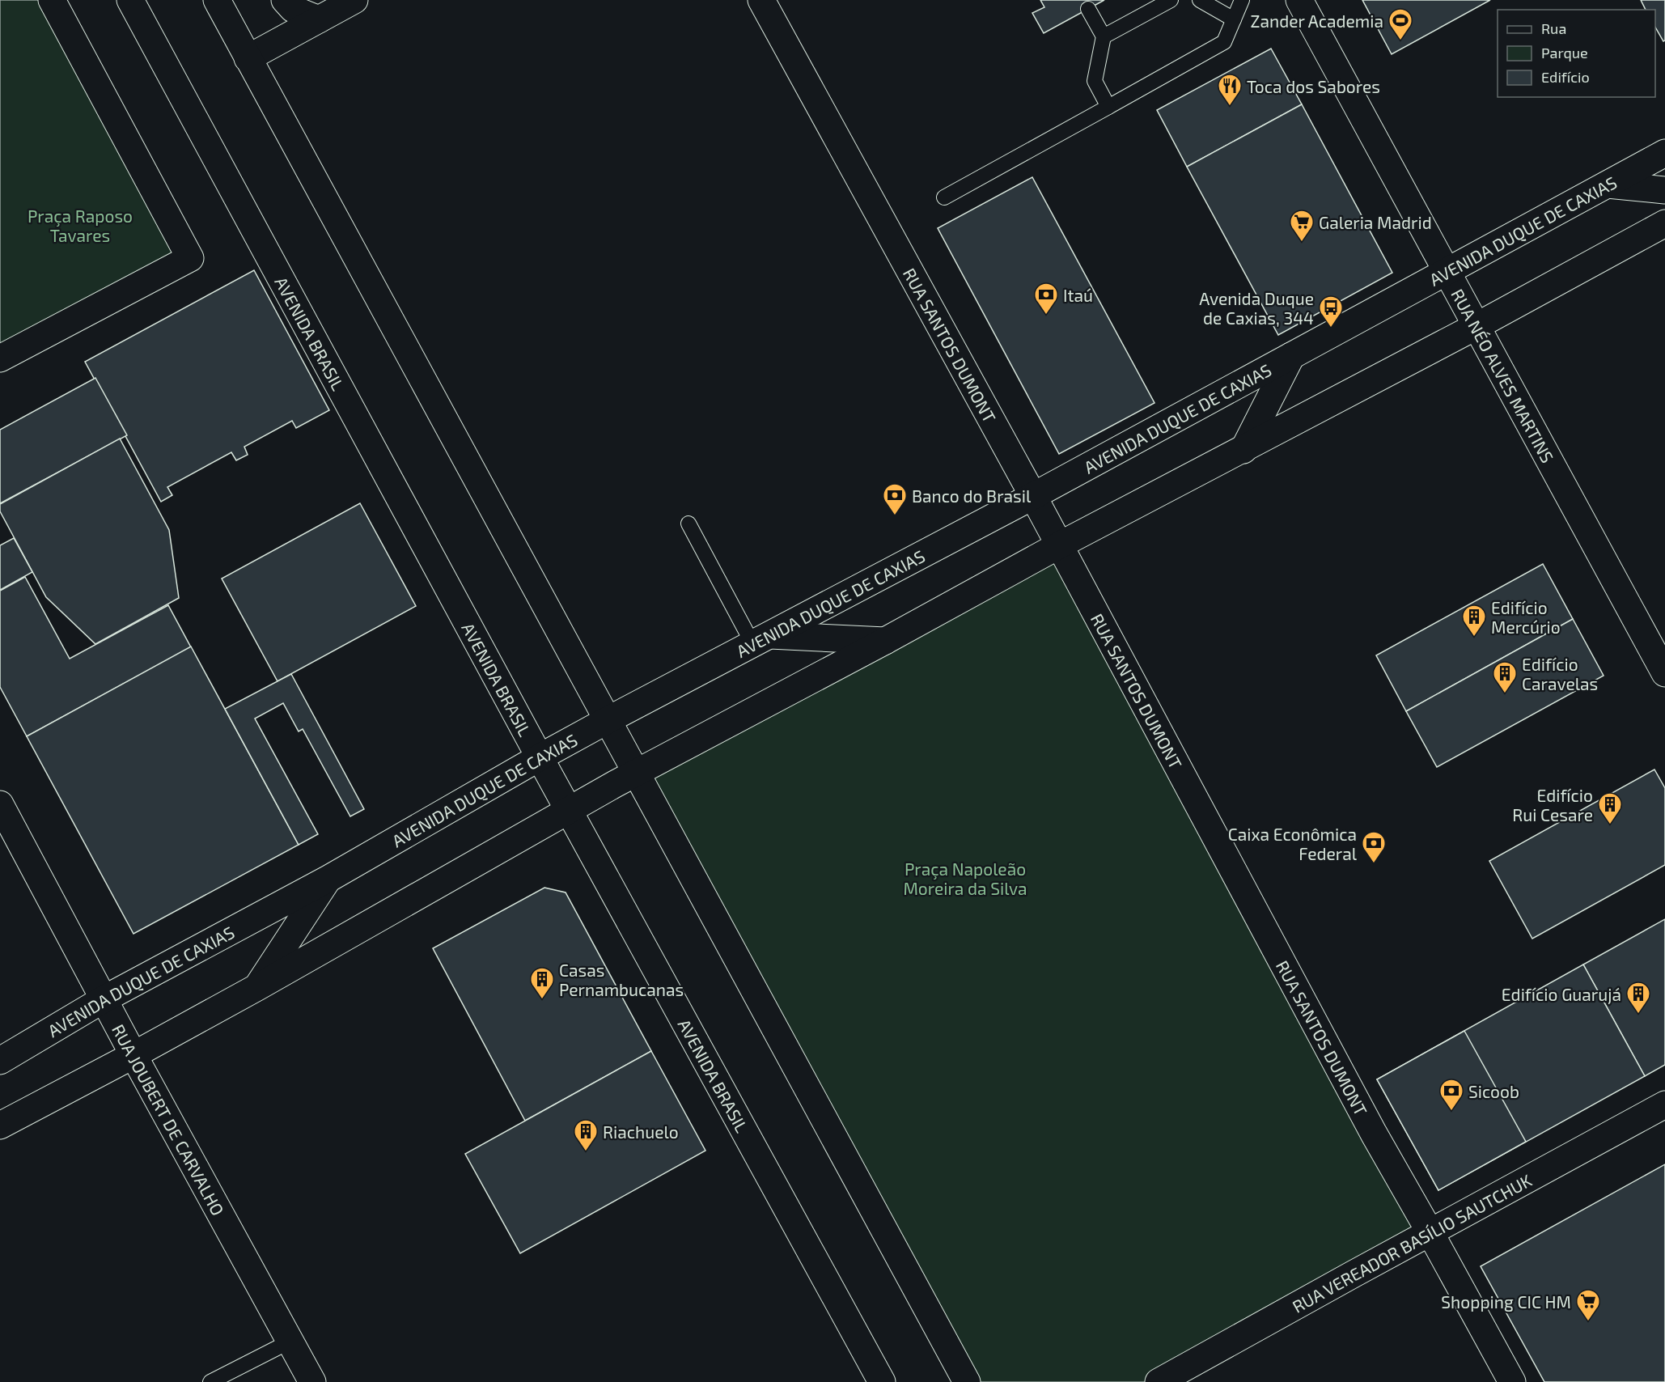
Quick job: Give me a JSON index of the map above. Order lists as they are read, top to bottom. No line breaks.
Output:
{"streets":{"main road":["AVENIDA DUQUE DE CAXIAS","AVENIDA BRASIL","RUA SANTOS DUMONT","RUA NÉO ALVES MARTINS","RUA JOUBERT DE CARVALHO","RUA VEREADOR BASÍLIO SAUTCHUK"]},"crossings":[["AVENIDA DUQUE DE CAXIAS","AVENIDA BRASIL"],["AVENIDA DUQUE DE CAXIAS","RUA SANTOS DUMONT"],["AVENIDA DUQUE DE CAXIAS","RUA NÉO ALVES MARTINS"],["AVENIDA DUQUE DE CAXIAS","RUA JOUBERT DE CARVALHO"],["RUA SANTOS DUMONT","RUA VEREADOR BASÍLIO SAUTCHUK"]],"parks":["Praça Raposo Tavares","Praça Napoleão Moreira da Silva"],"places":{"sports":["Zander Academia"],"restaurant":["Toca dos Sabores"],"supermarket":["Galeria Madrid","Shopping CIC HM"],"bank":["Itaú","Banco do Brasil","Caixa Econômica Federal","Sicoob"],"bus stop":["Avenida Duque de Caxias, 344"],"building":["Edifício Mercúrio","Edifício Caravelas","Edifício Rui Cesare","Casas Pernambucanas","Edifício Guarujá","Riachuelo"]},"legend":["Rua","Parque","Edifício"]}
